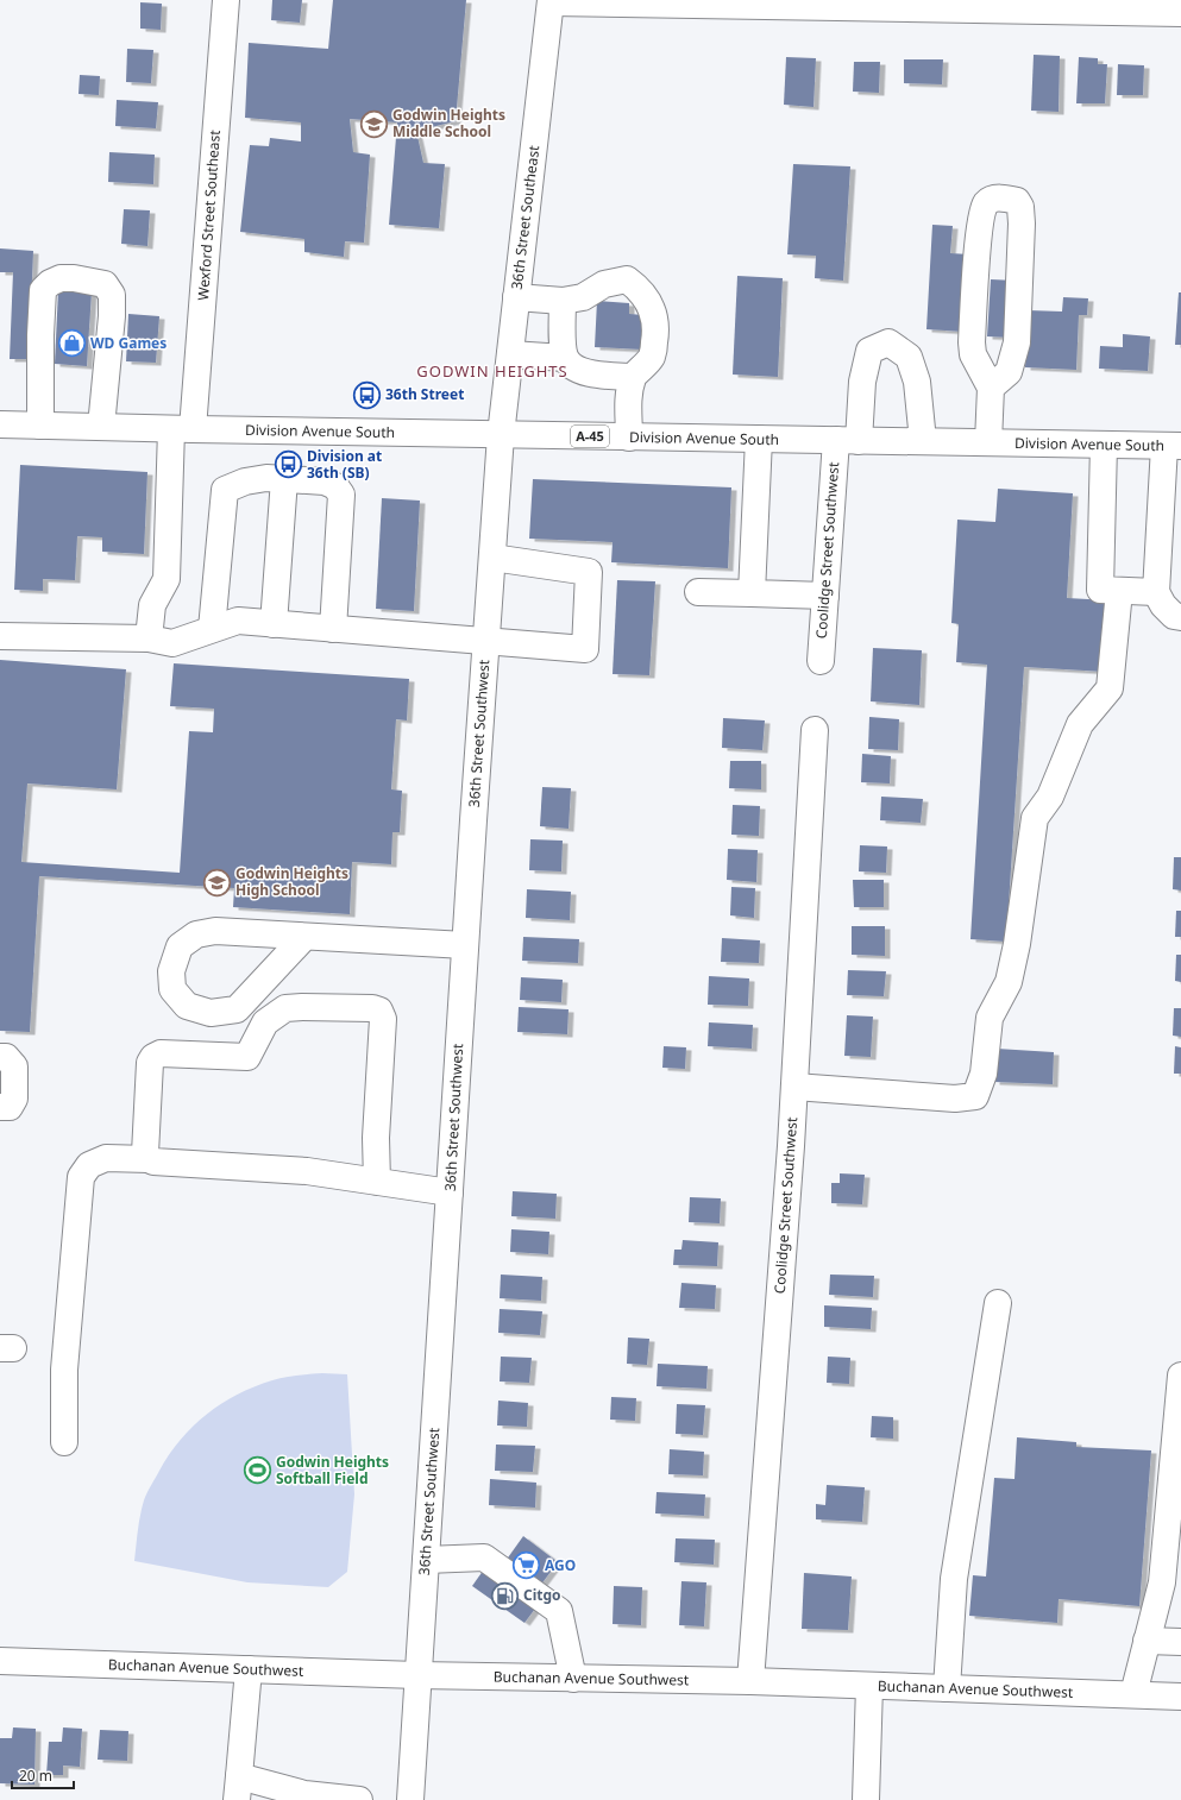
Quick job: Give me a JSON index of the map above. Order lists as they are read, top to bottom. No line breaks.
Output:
{"streets":{"street":["Wexford Street Southeast","36th Street Southeast","Division Avenue South","A-45","Coolidge Street Southwest","36th Street Southwest","Buchanan Avenue Southwest"]},"crossings":[["Wexford Street Southeast","Division Avenue South"],["36th Street Southeast","Division Avenue South"],["36th Street Southeast","36th Street Southwest"],["Division Avenue South","Coolidge Street Southwest"],["Division Avenue South","36th Street Southwest"],["Coolidge Street Southwest","Buchanan Avenue Southwest"],["36th Street Southwest","Buchanan Avenue Southwest"]],"districts":["GODWIN HEIGHTS"],"places":{"school or university":["Godwin Heights Middle School","Godwin Heights High School"],"shop":["WD Games"],"bus stop":["36th Street","Division at 36th (SB)"],"sports":["Godwin Heights Softball Field"],"supermarket":["AGO"],"fuel station":["Citgo"]},"scale_bar":"20 m"}
